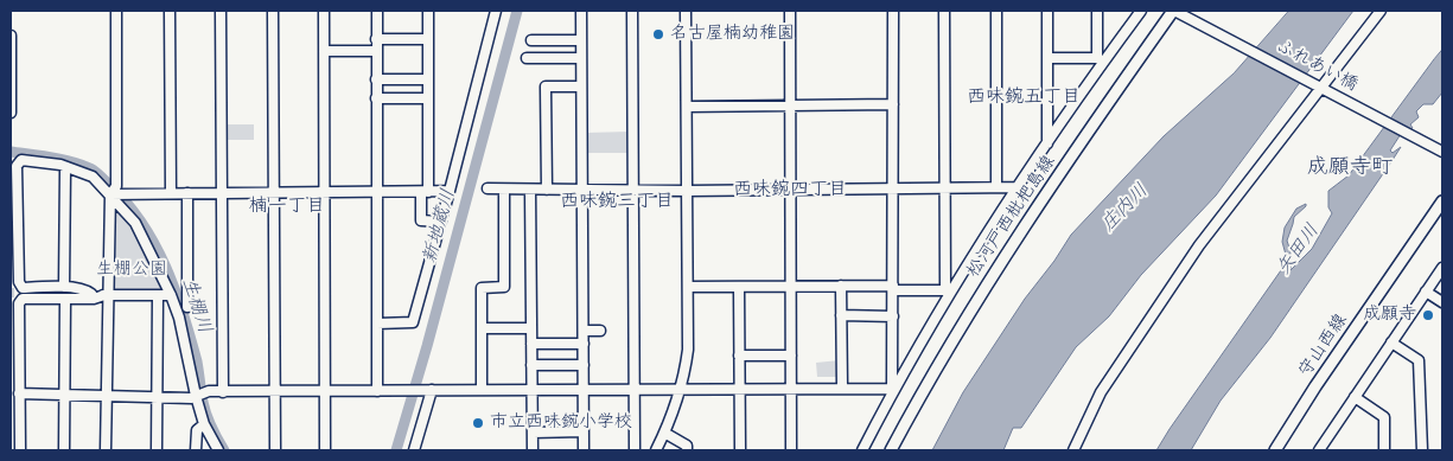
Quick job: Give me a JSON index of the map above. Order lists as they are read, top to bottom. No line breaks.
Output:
{"streets":{"main road":["松河戸西枇杷島線","守山西線"],"street":["ふれあい橋"]},"crossings":[["ふれあい橋","松河戸西枇杷島線"]],"districts":["西味鋺五丁目","成願寺町","西味鋺四丁目","西味鋺三丁目","楠一丁目"],"water":["庄内川","新地蔵川","矢田川","生棚川"],"parks":["生棚公園"],"places":["名古屋楠幼稚園","成願寺","市立西味鋺小学校"]}
